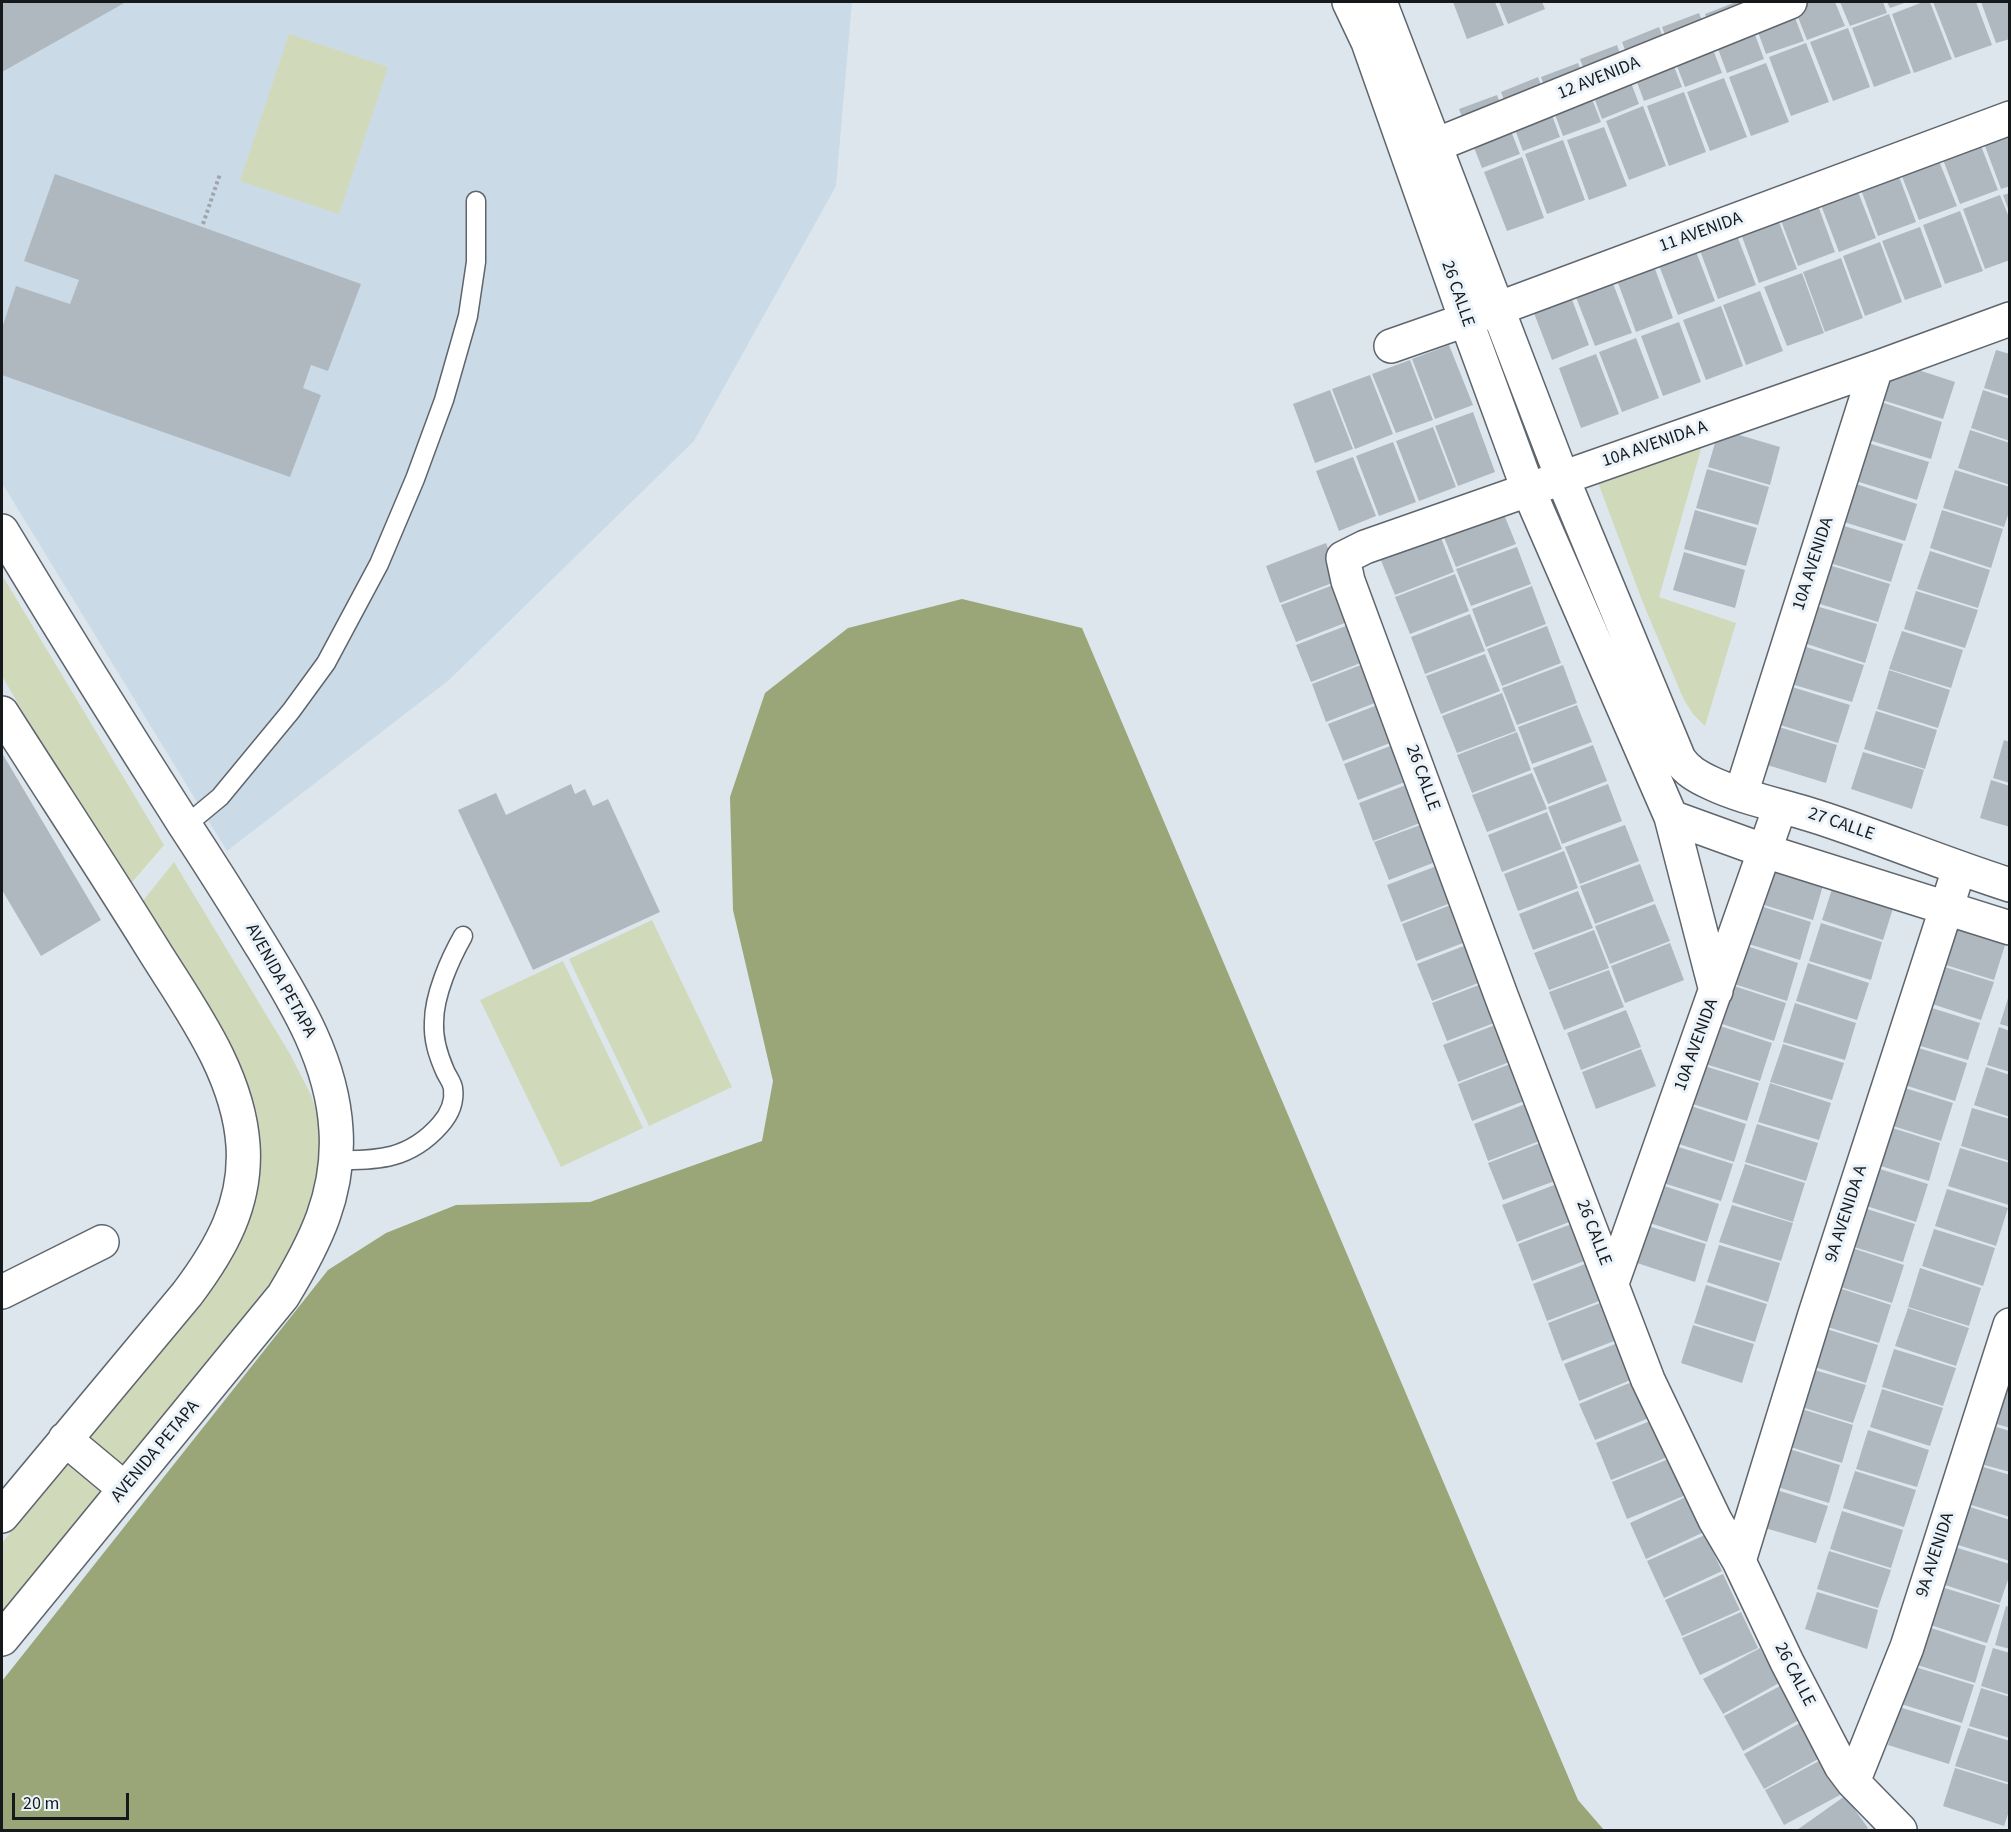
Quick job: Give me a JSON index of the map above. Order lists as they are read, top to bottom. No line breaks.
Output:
{"streets":{"street":["12 AVENIDA","11 AVENIDA","26 CALLE","10A AVENIDA A","10A AVENIDA","27 CALLE","AVENIDA PETAPA","9A AVENIDA A","9A AVENIDA"]},"crossings":[["12 AVENIDA","26 CALLE"],["11 AVENIDA","26 CALLE"],["26 CALLE","10A AVENIDA A"],["26 CALLE","10A AVENIDA"],["26 CALLE","27 CALLE"],["26 CALLE","9A AVENIDA A"],["26 CALLE","9A AVENIDA"],["10A AVENIDA A","10A AVENIDA"],["10A AVENIDA","27 CALLE"],["27 CALLE","9A AVENIDA A"]],"scale_bar":"20 m"}
